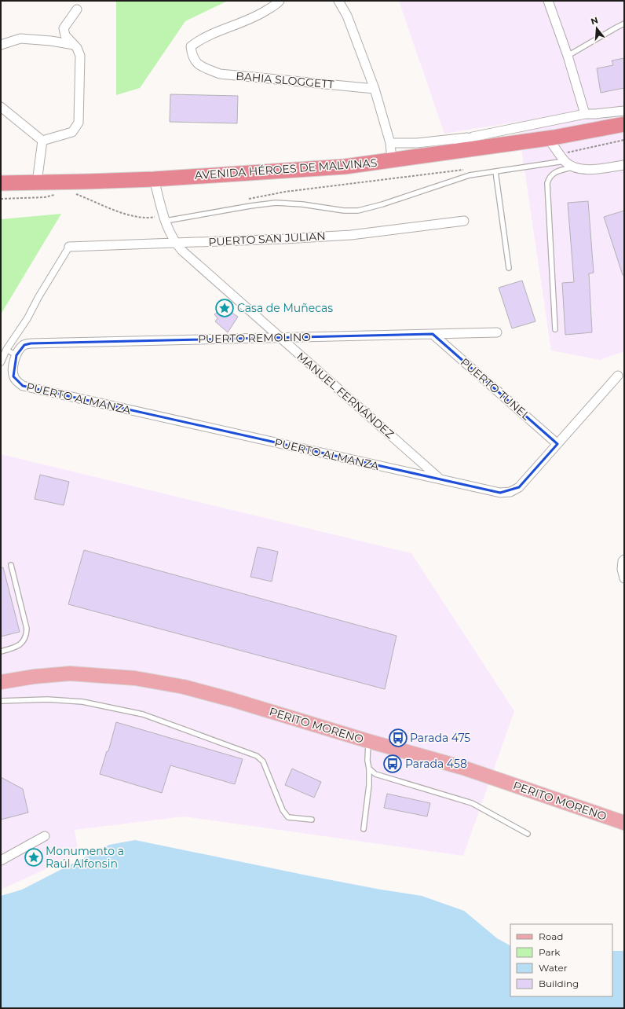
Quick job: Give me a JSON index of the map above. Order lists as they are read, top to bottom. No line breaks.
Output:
{"streets":{"highway":["AVENIDA HÉROES DE MALVINAS"],"main road":["PERITO MORENO"],"street":["BAHIA SLOGGETT","PUERTO SAN JULIAN","PUERTO REMOLINO","PUERTO TUNEL","MANUEL FERNÁNDEZ","PUERTO ALMANZA"]},"crossings":[["AVENIDA HÉROES DE MALVINAS","MANUEL FERNÁNDEZ"],["PUERTO SAN JULIAN","MANUEL FERNÁNDEZ"],["PUERTO REMOLINO","PUERTO TUNEL"],["PUERTO REMOLINO","MANUEL FERNÁNDEZ"],["PUERTO REMOLINO","PUERTO ALMANZA"],["PUERTO TUNEL","PUERTO ALMANZA"],["MANUEL FERNÁNDEZ","PUERTO ALMANZA"]],"places":{"place":["Casa de Muñecas","Monumento a Raúl Alfonsin"],"bus stop":["Parada 475","Parada 458"]},"legend":["Road","Park","Water","Building"],"north":"top"}
